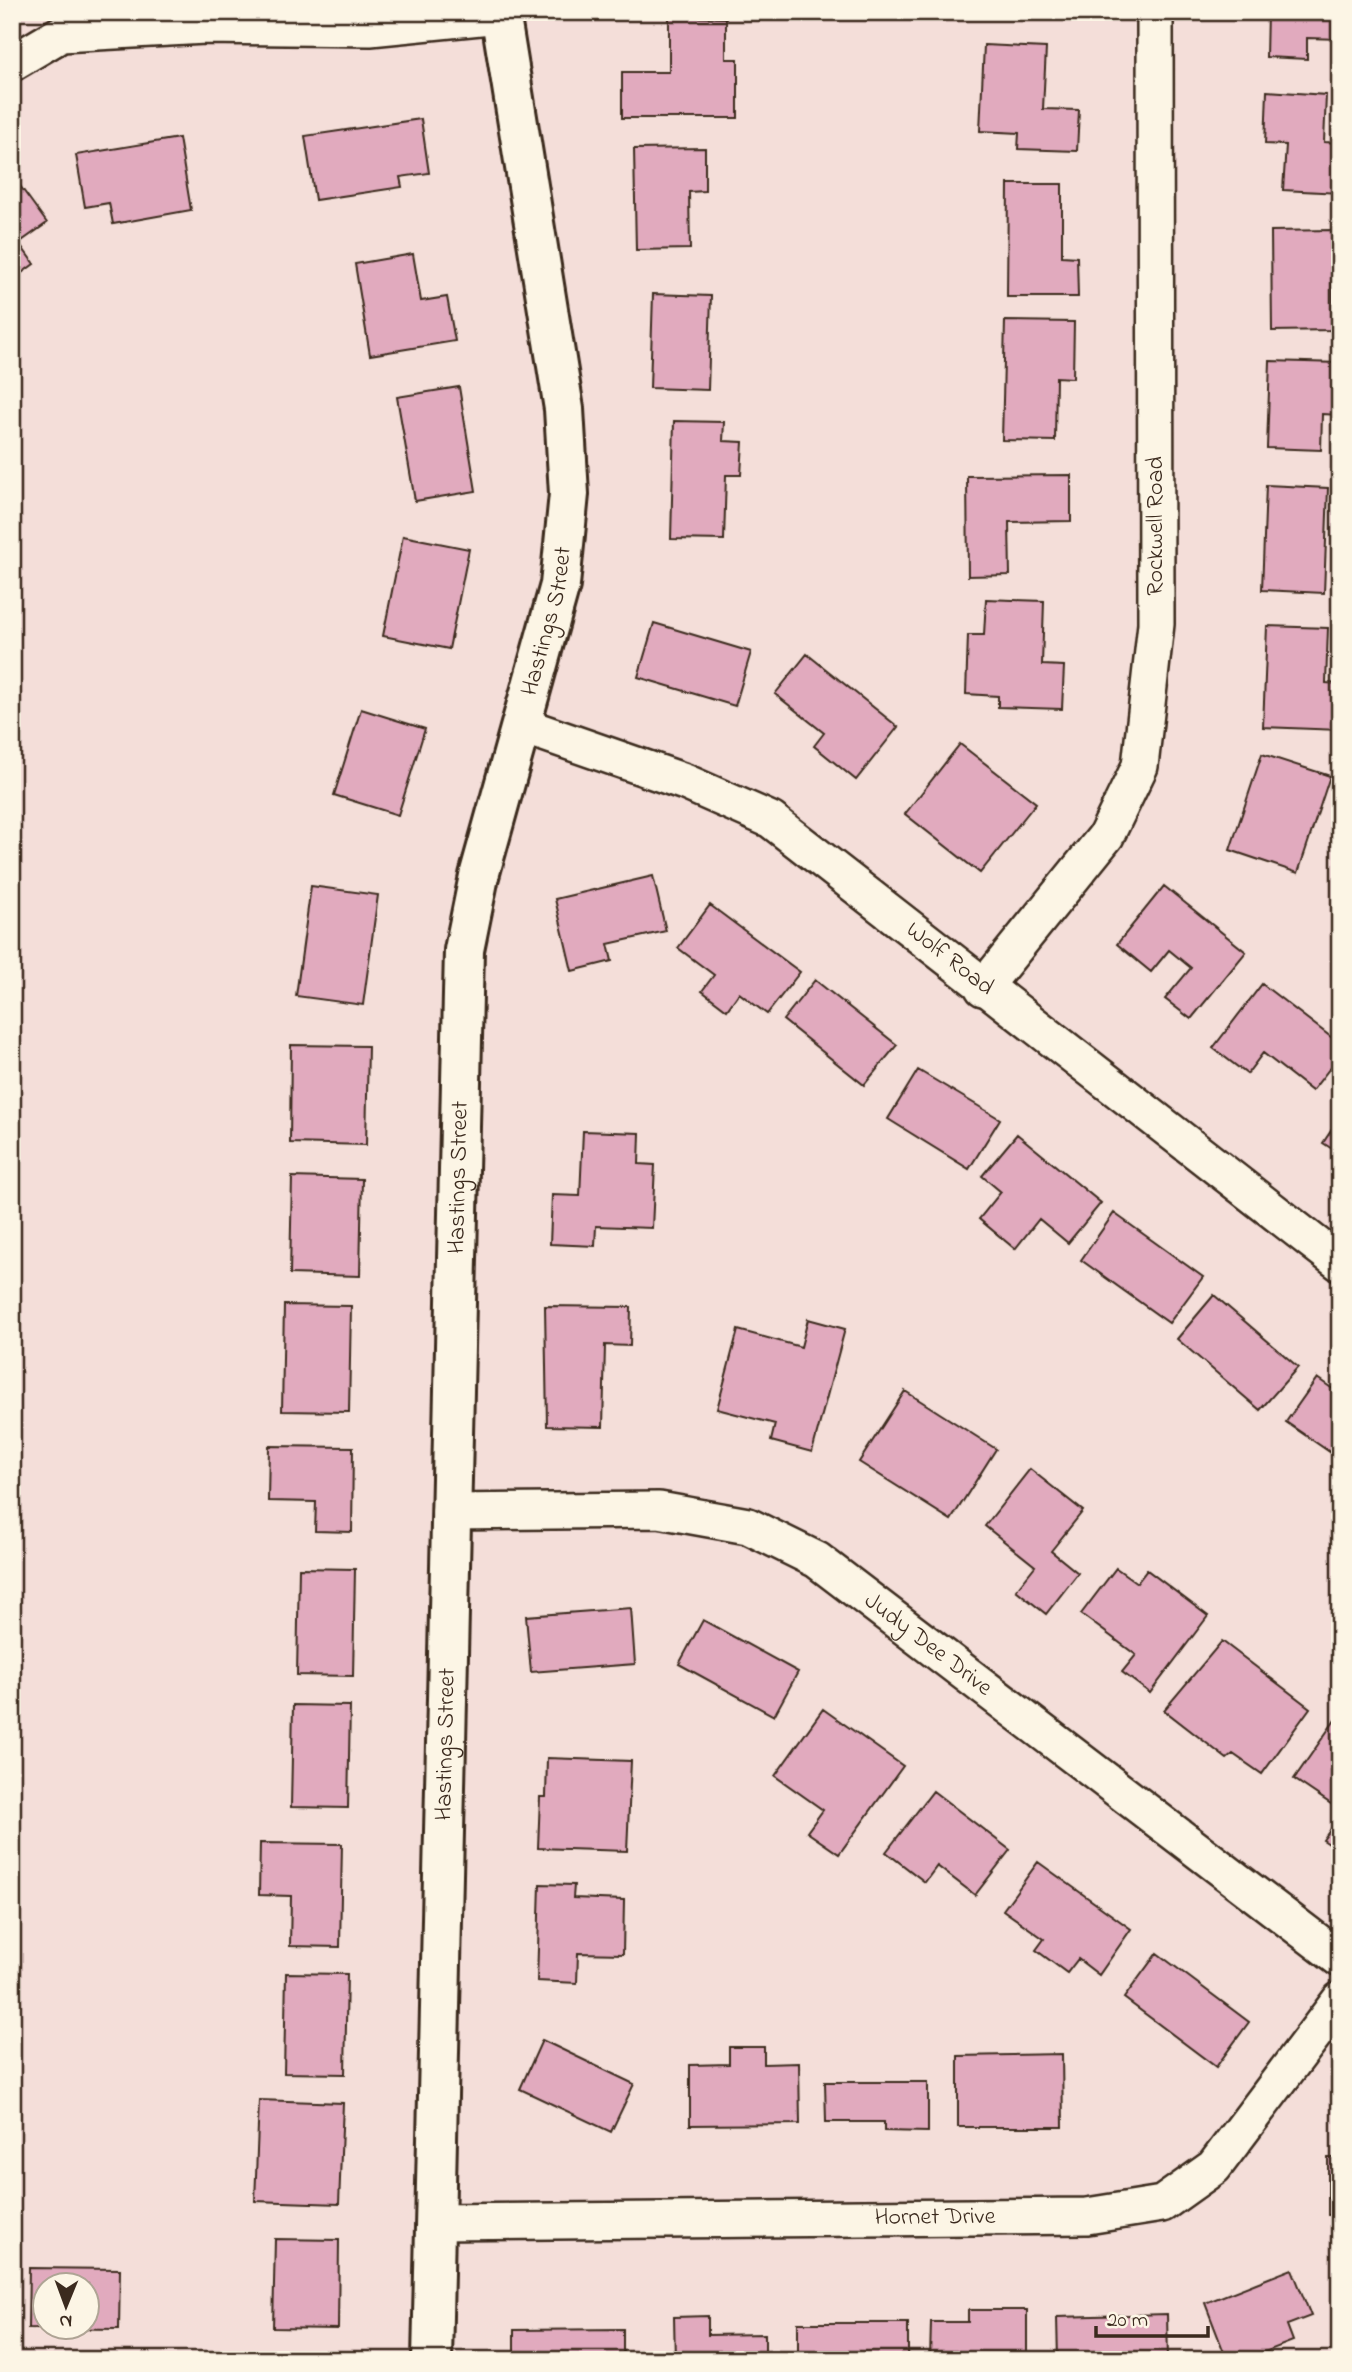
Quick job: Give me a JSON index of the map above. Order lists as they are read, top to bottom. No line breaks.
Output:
{"streets":{"street":["Rockwell Road","Hastings Street","Wolf Road","Judy Dee Drive","Hornet Drive"]},"crossings":[["Rockwell Road","Wolf Road"],["Hastings Street","Wolf Road"],["Hastings Street","Judy Dee Drive"],["Hastings Street","Hornet Drive"]],"scale_bar":"20 m","north":"bottom"}
